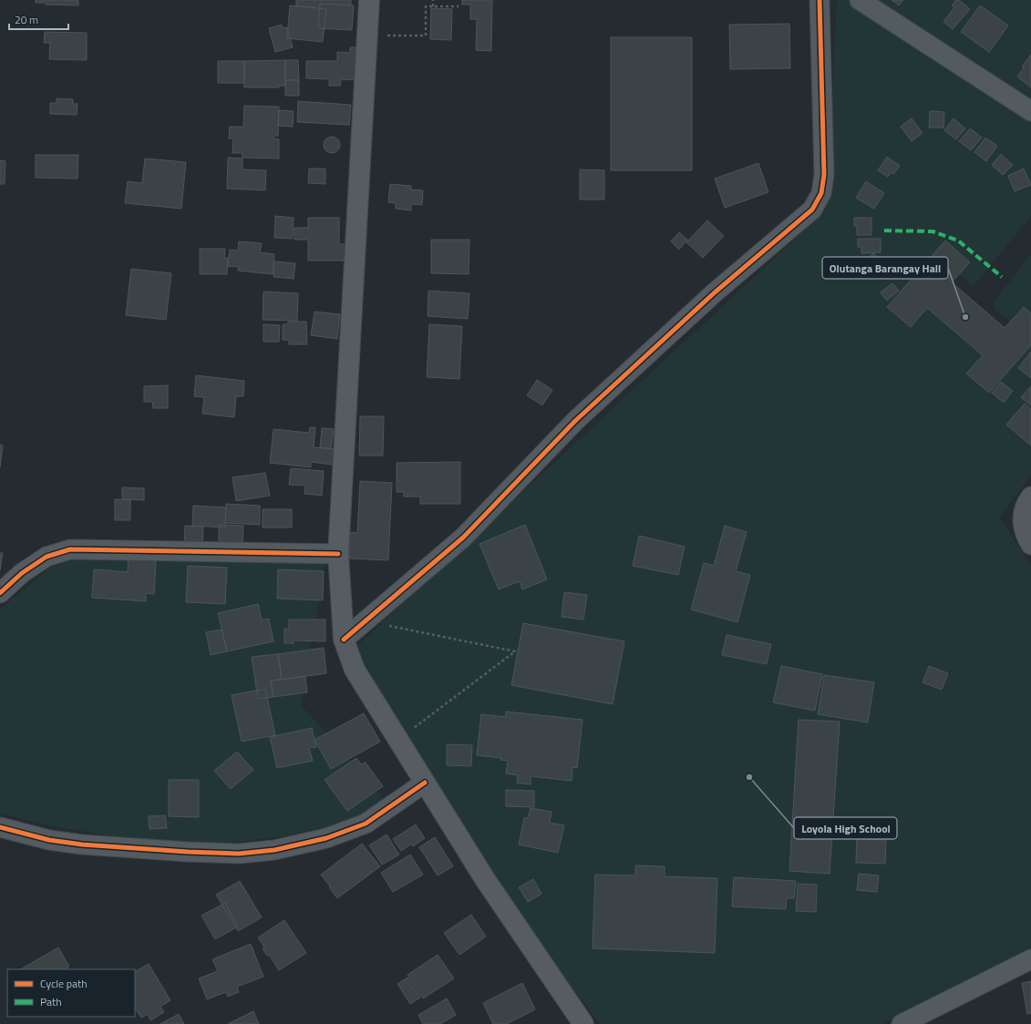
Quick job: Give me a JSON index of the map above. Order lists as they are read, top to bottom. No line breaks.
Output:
{"places":["Olutanga Barangay Hall","Loyola High School"],"legend":["Cycle path","Path"],"scale_bar":"20 m"}
